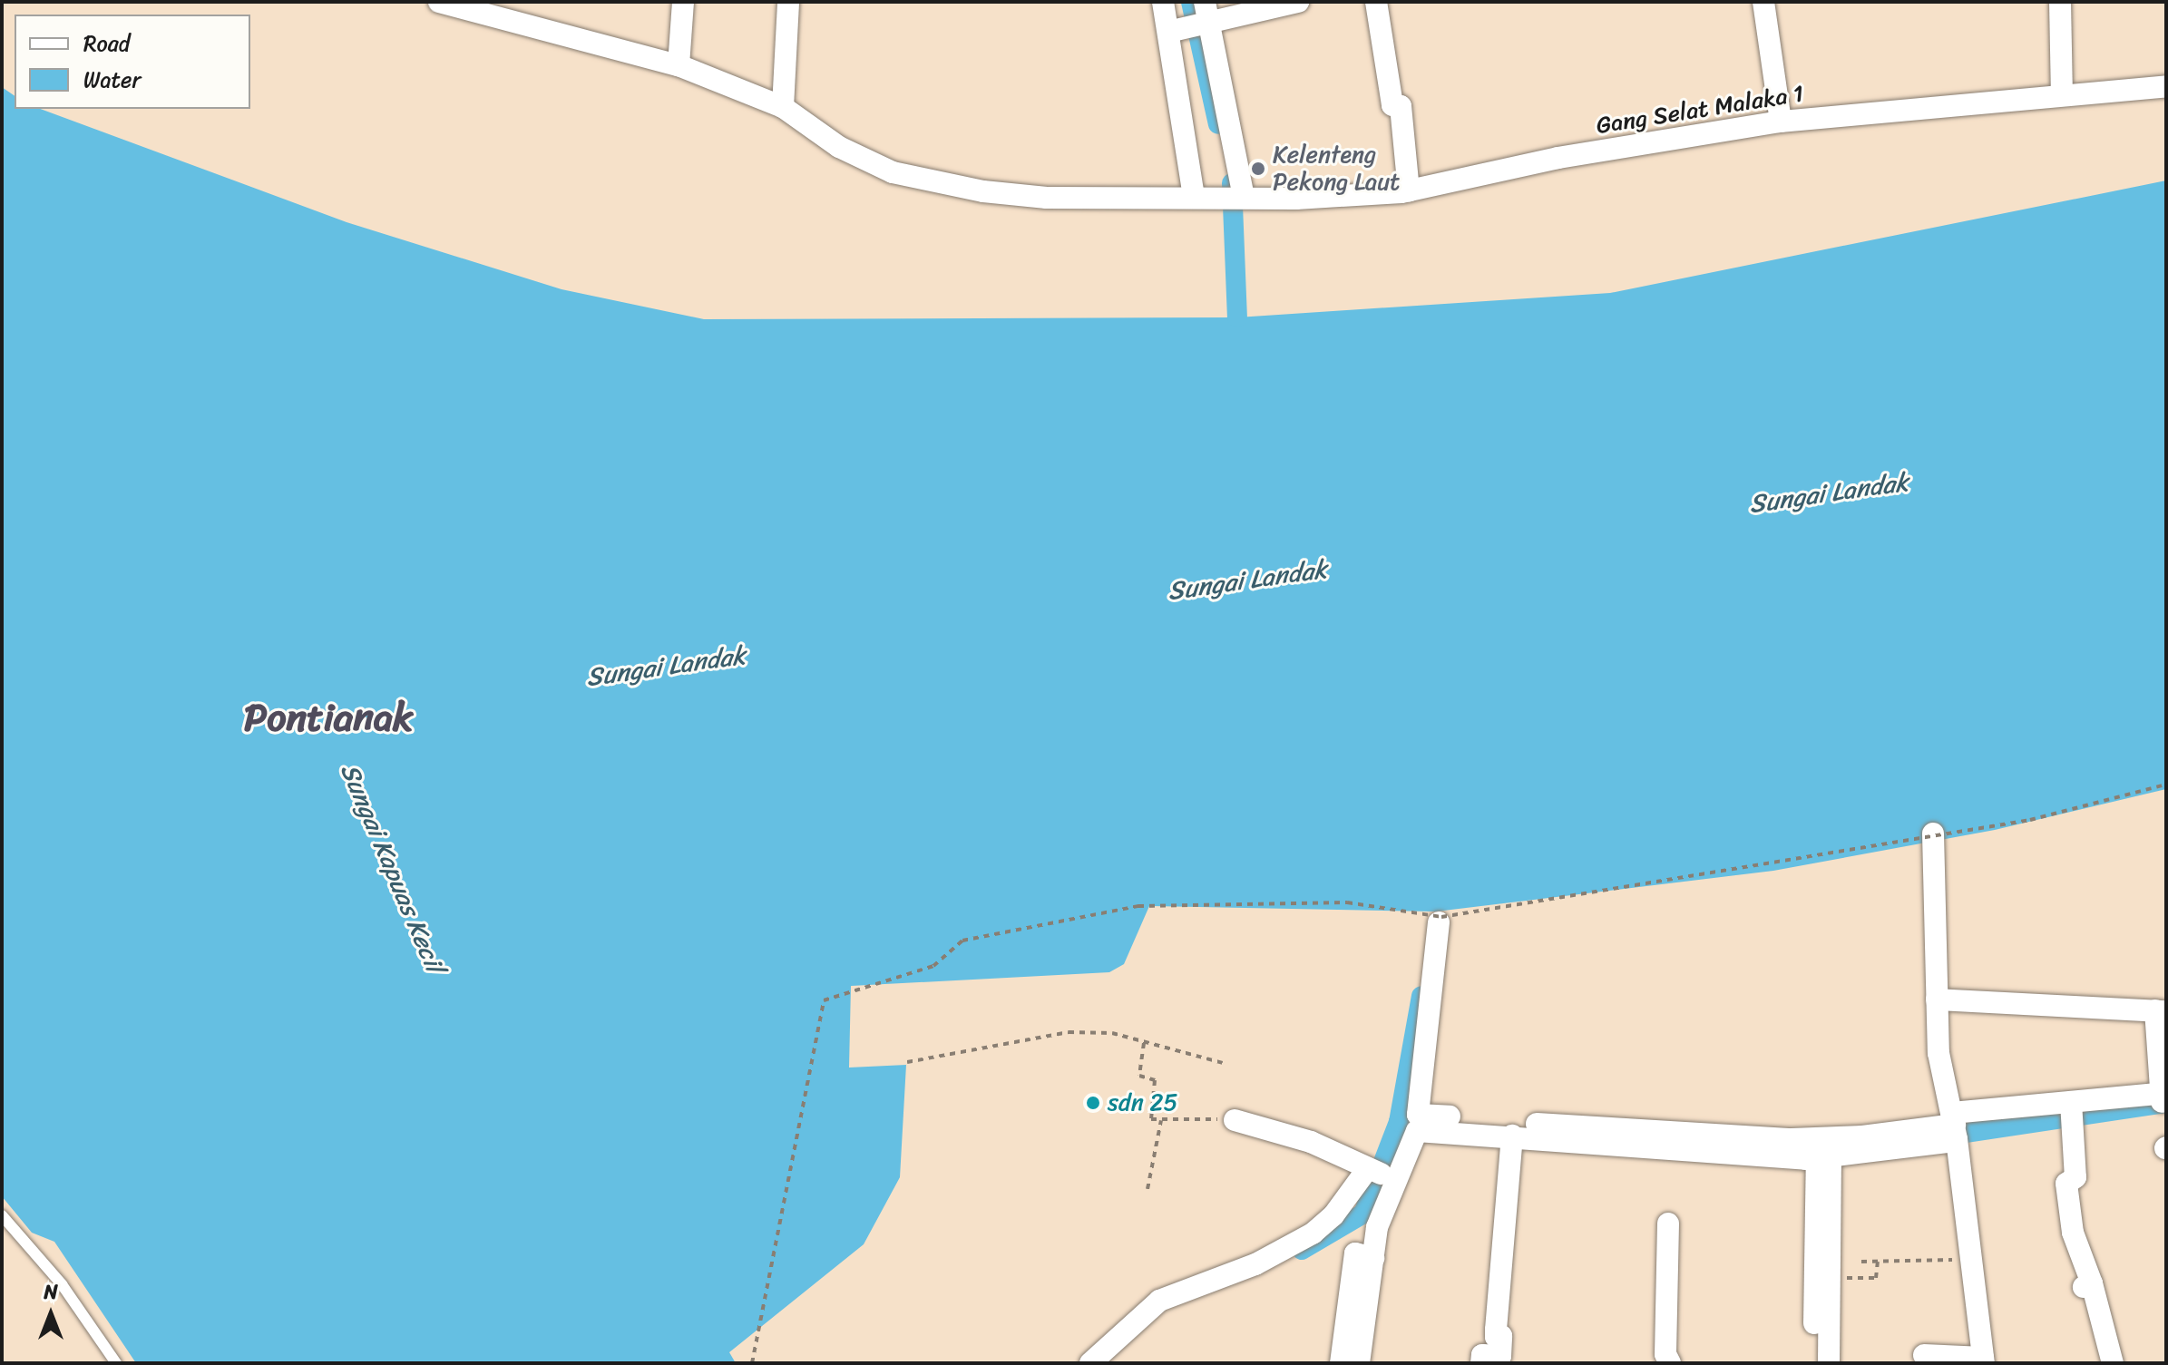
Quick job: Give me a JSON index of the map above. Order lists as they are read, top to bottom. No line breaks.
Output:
{"streets":{"street":["Gang Selat Malaka 1"]},"districts":["Pontianak"],"water":["Sungai Landak","Sungai Kapuas Kecil"],"places":["Kelenteng Pekong Laut","sdn 25"],"legend":["Road","Water"],"north":"top"}
